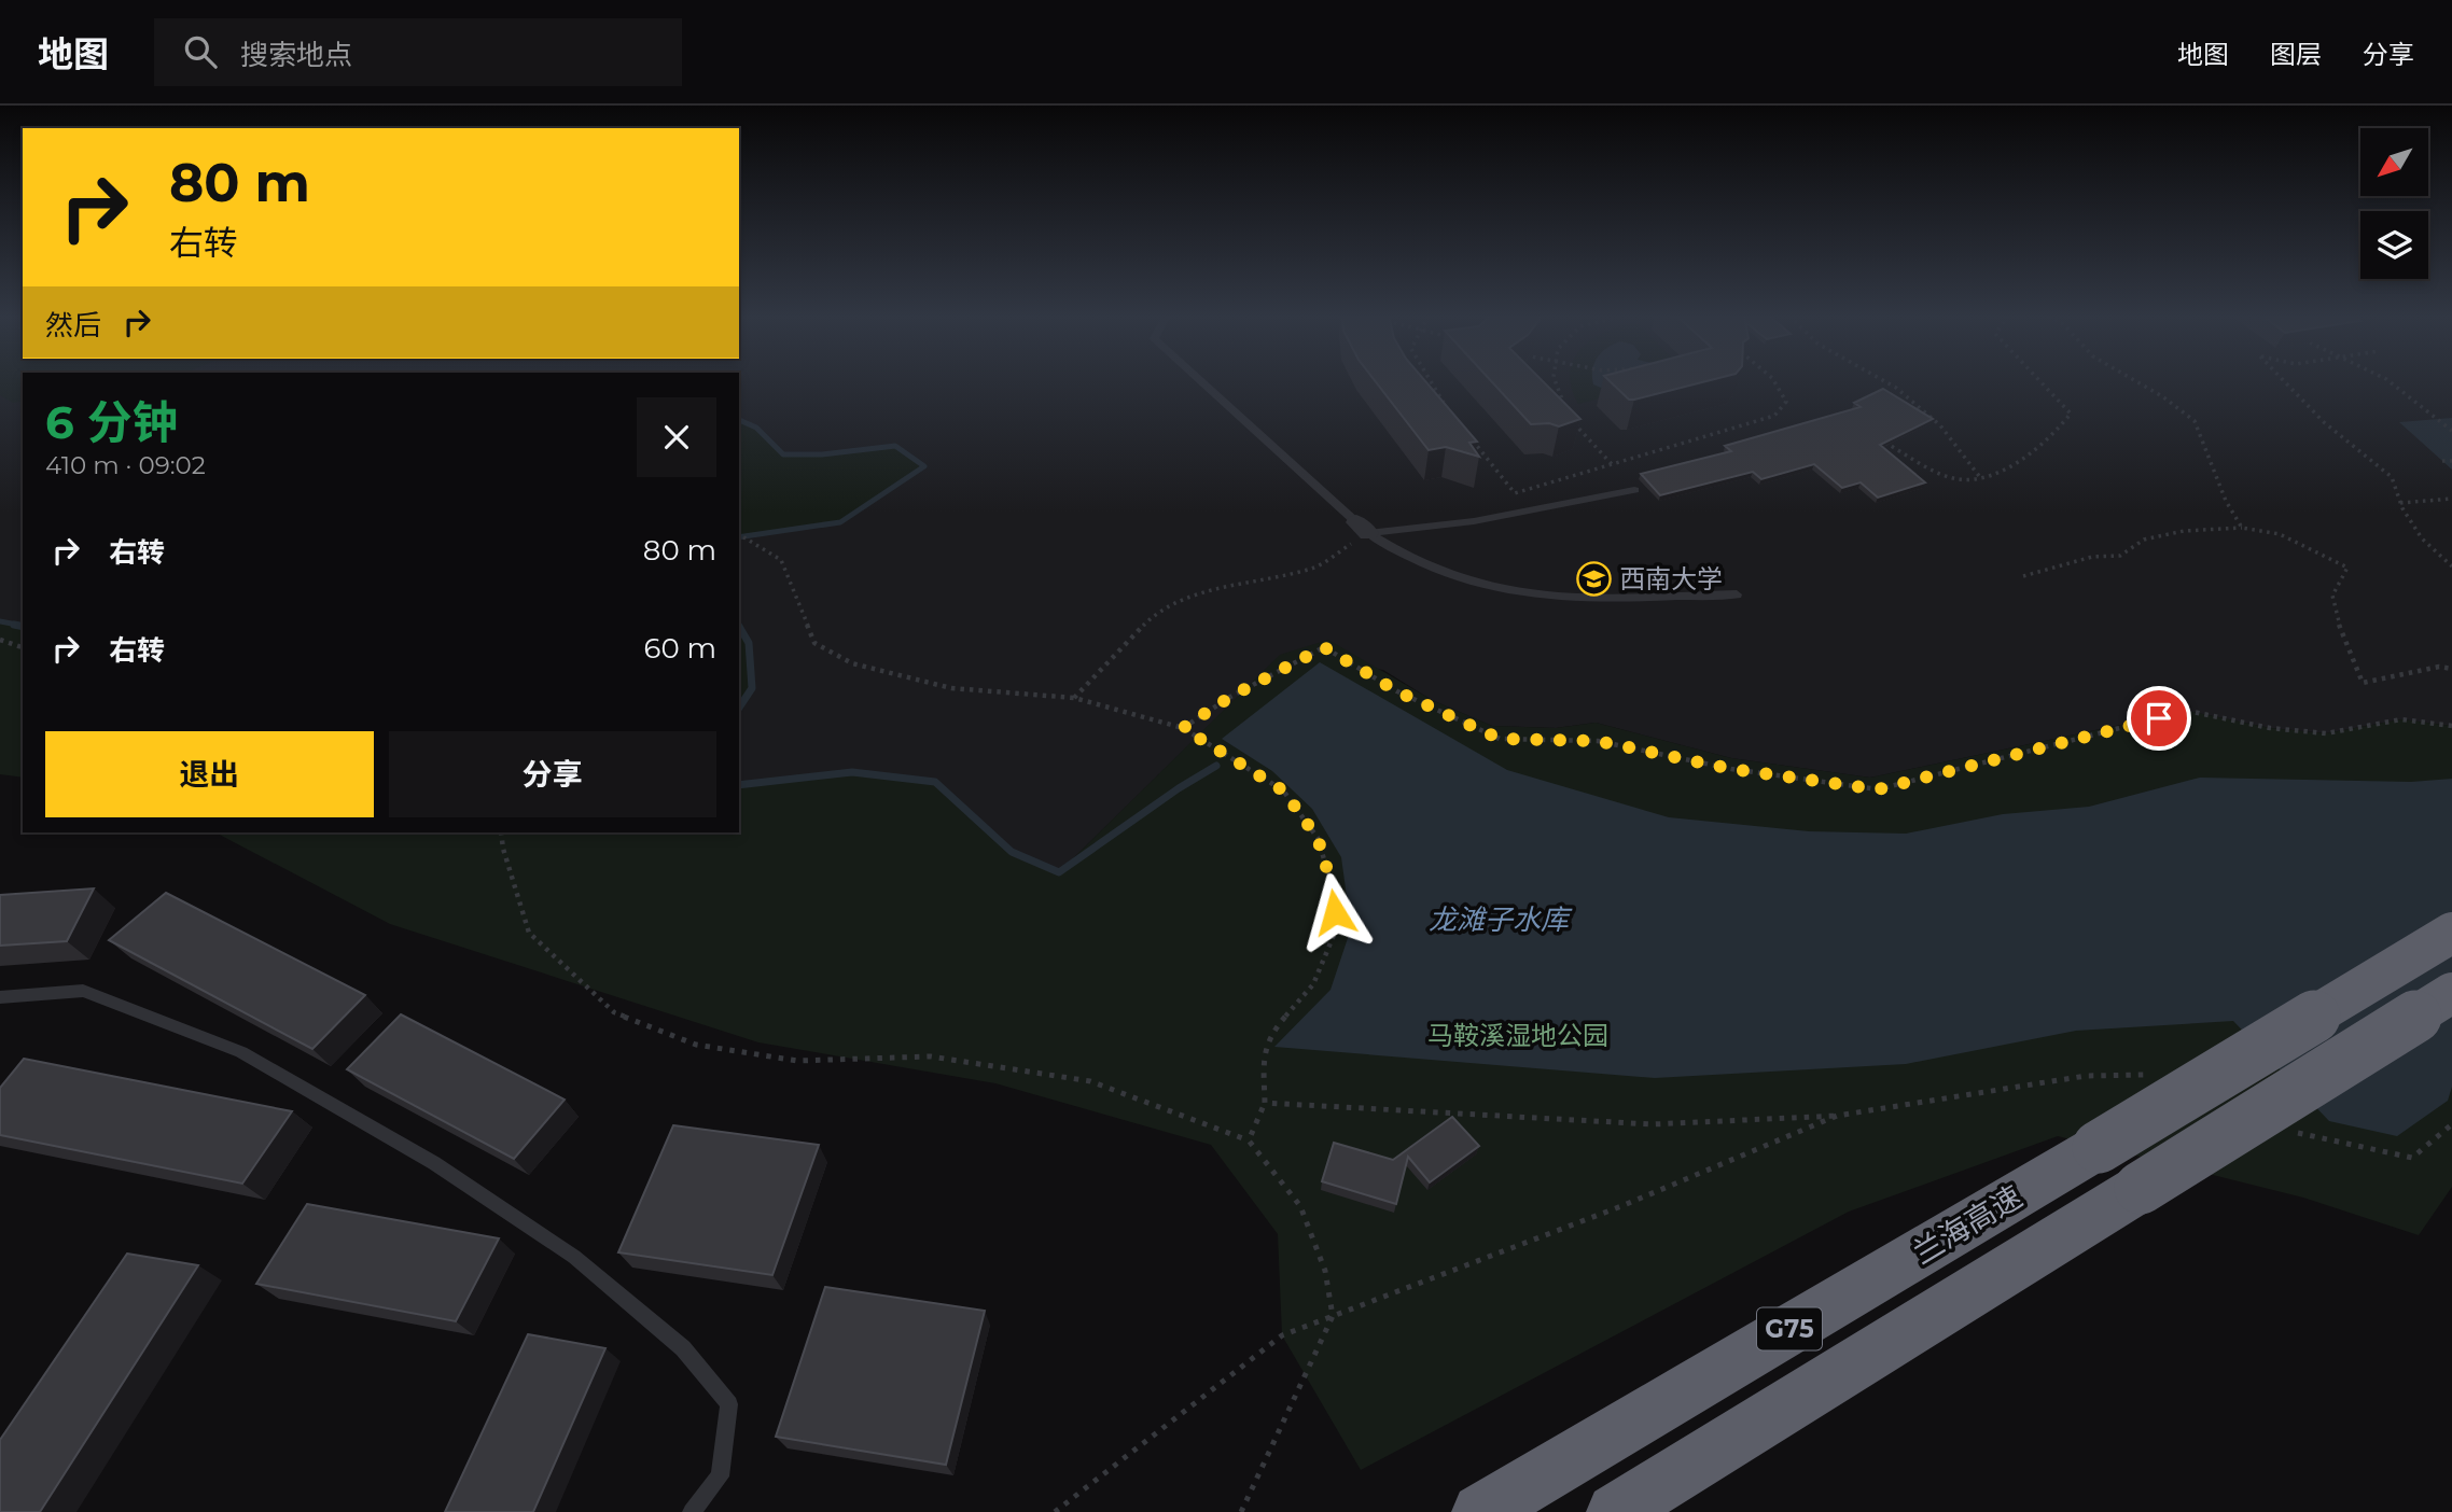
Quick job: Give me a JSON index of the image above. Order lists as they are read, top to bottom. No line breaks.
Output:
{"streets":{"highway":["兰海高速","G75"]},"water":["龙滩子水库"],"parks":["马鞍溪湿地公园"],"places":{"school or university":["西南大学"]},"north":"bottom left","page":{"header":"地图","search":"搜索地点","nav":["地图","图层","分享"],"turn":["80 m","右转"],"then":"然后","heading":["6 分钟","410 m · 09:02"],"list":[{"name":"右转","value":"80 m"},{"name":"右转","value":"60 m"}],"buttons":["退出","分享"]}}
